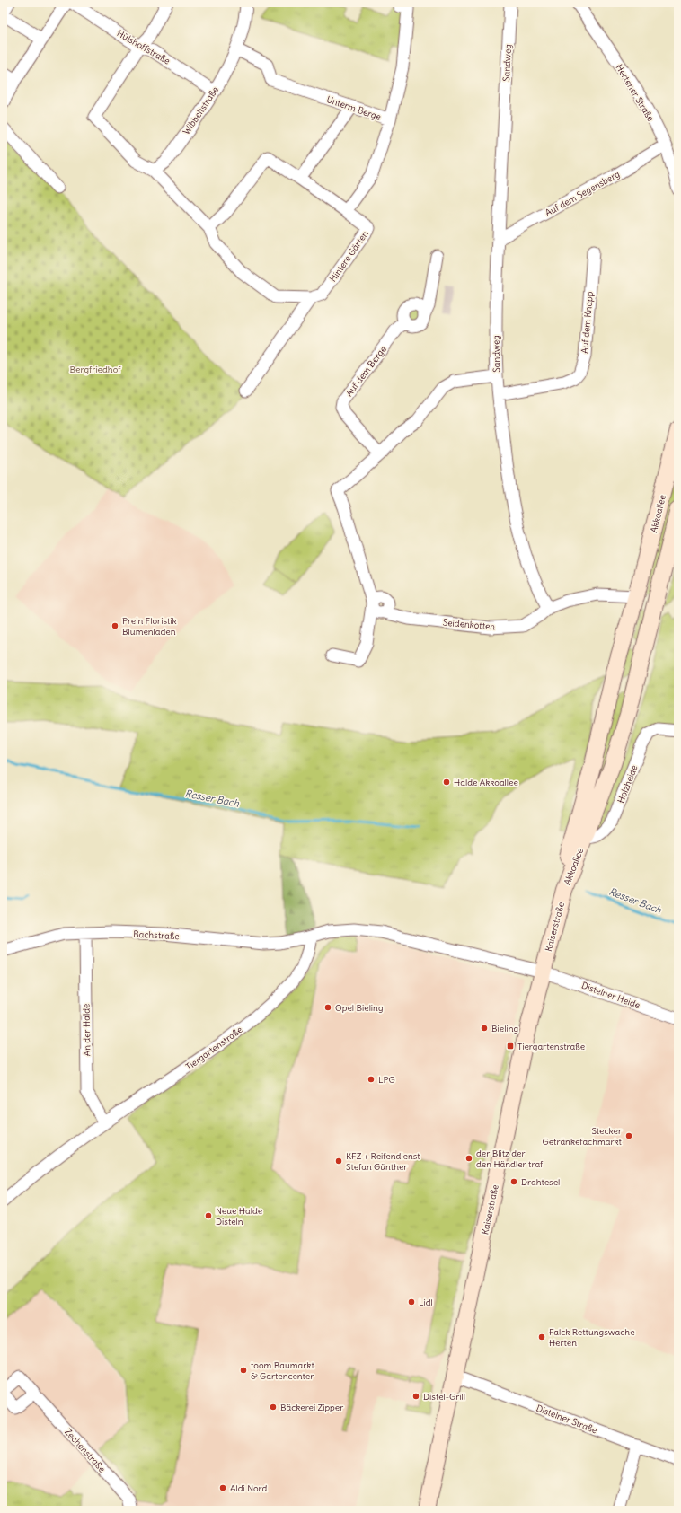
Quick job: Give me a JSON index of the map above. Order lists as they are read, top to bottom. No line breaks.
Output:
{"streets":{"main road":["Akkoallee","Kaiserstraße"],"street":["Hülshoffstraße","Sandweg","Hertener Straße","Unterm Berge","Wibbeltstraße","Auf dem Segensberg","Hintere Gärten","Auf dem Knapp","Auf dem Berge","Seidenkotten","Holzheide","Bachstraße","Distelner Heide","An der Halde","Tiergartenstraße","Distelner Straße","Zechenstraße"]},"crossings":[["Hülshoffstraße","Wibbeltstraße"],["Sandweg","Auf dem Segensberg"],["Sandweg","Auf dem Knapp"],["Sandweg","Seidenkotten"],["Hertener Straße","Auf dem Segensberg"],["Unterm Berge","Wibbeltstraße"],["Akkoallee","Holzheide"],["Akkoallee","Kaiserstraße"],["Kaiserstraße","Distelner Heide"],["Kaiserstraße","Distelner Straße"],["Bachstraße","An der Halde"],["Bachstraße","Tiergartenstraße"],["An der Halde","Tiergartenstraße"]],"water":["Resser Bach"],"parks":["Bergfriedhof"],"places":{"other":["Prein Floristik Blumenladen","Halde Akkoallee","Opel Bieling","Bieling","LPG","Stecker Getränkefachmarkt","der Blitz der den Händler traf","KFZ + Reifendienst Stefan Günther","Drahtesel","Neue Halde Disteln","Lidl","Falck Rettungswache Herten","toom Baumarkt & Gartencenter","Distel-Grill","Bäckerei Zipper","Aldi Nord"],"transit":["Tiergartenstraße"]}}
